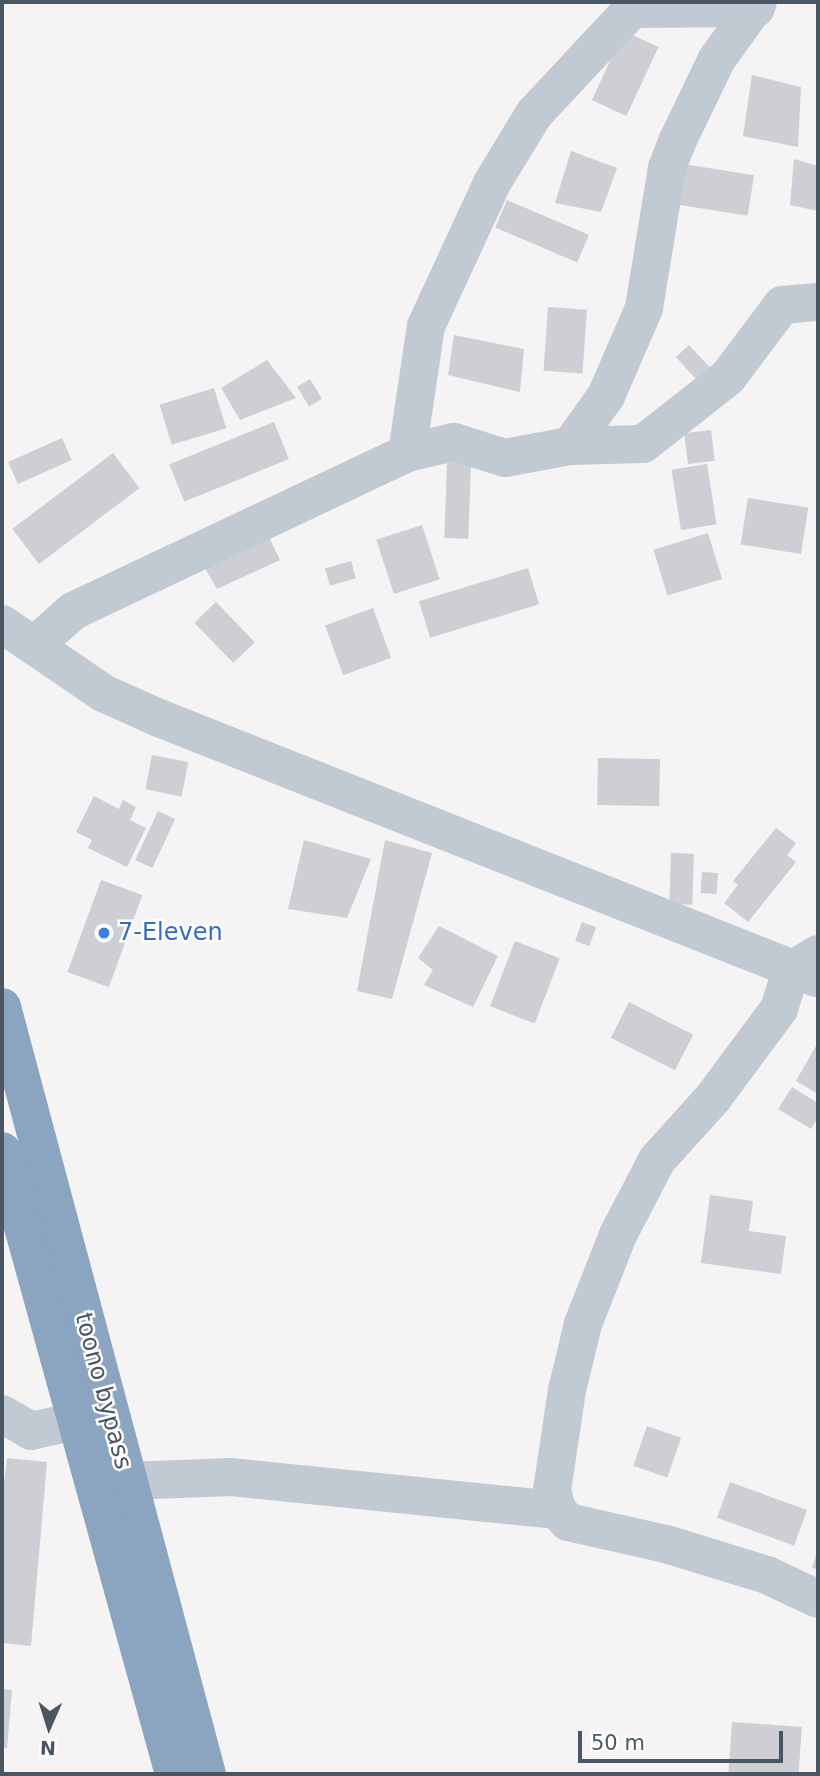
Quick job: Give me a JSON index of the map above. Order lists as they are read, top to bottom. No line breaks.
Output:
{"streets":{"highway":["toono bypass"]},"places":["7-Eleven"],"scale_bar":"50 m","north":"bottom"}
